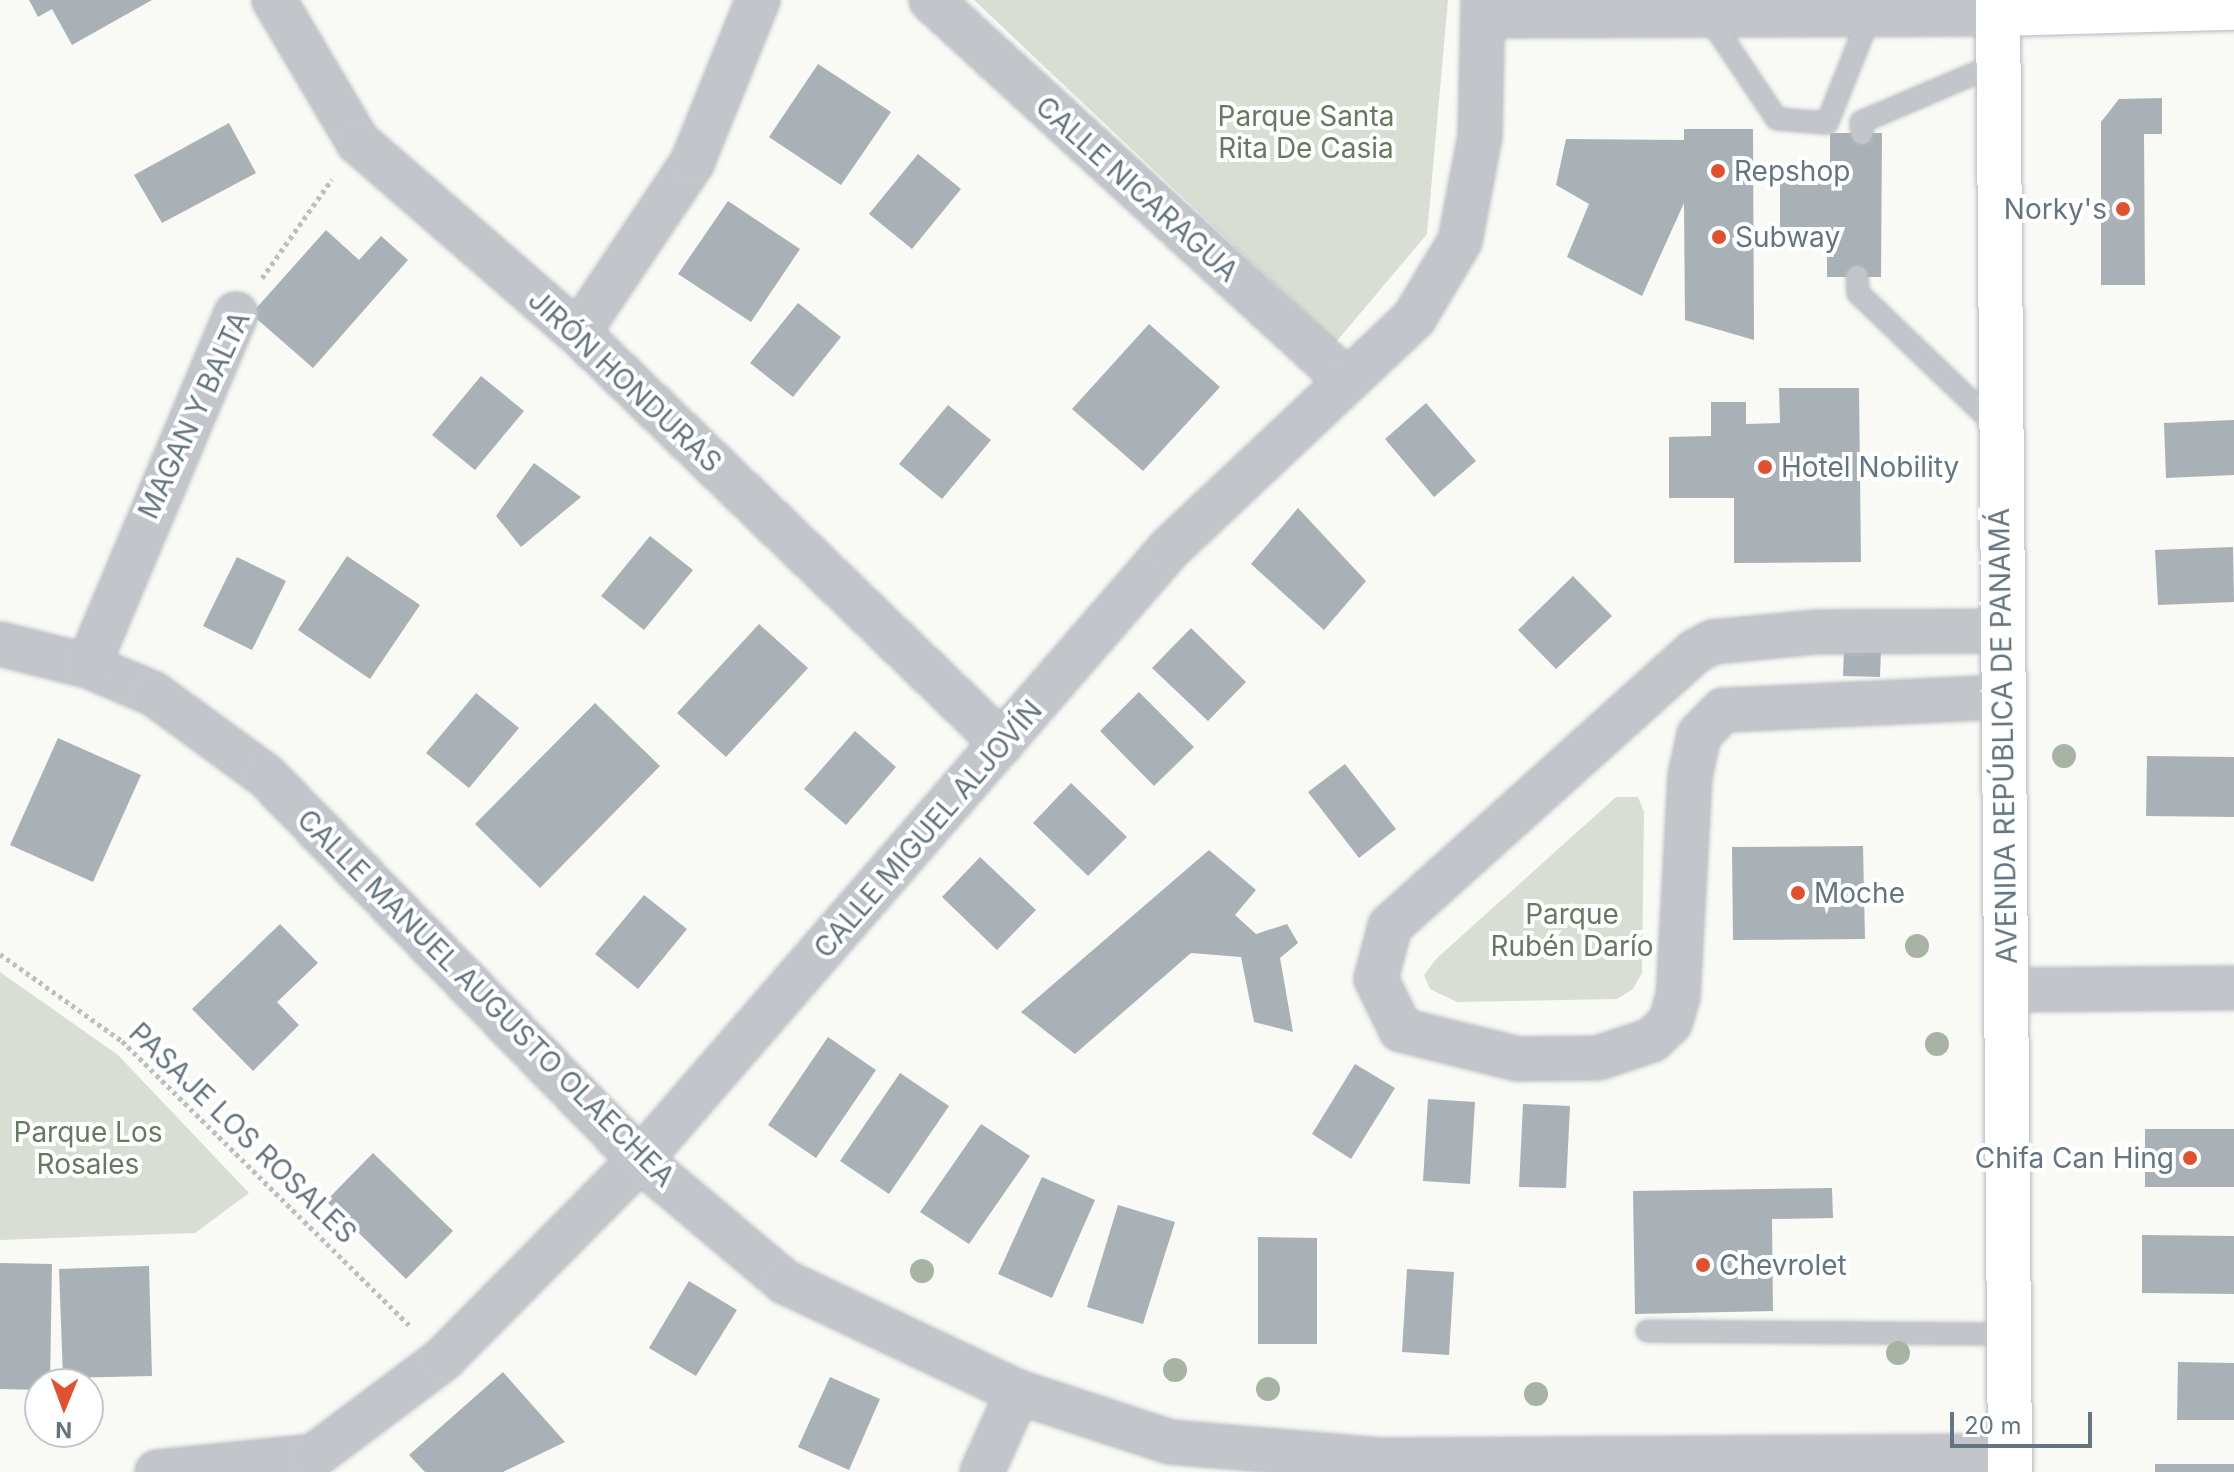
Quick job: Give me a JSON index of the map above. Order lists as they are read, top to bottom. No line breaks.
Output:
{"streets":{"main road":["AVENIDA REPÚBLICA DE PANAMÁ"],"street":["CALLE NICARAGUA","JIRÓN HONDURAS","MAGAN Y BALTA","CALLE MIGUEL ALJOVÍN","CALLE MANUEL AUGUSTO OLAECHEA"],"path":["PASAJE LOS ROSALES"]},"crossings":[["CALLE NICARAGUA","CALLE MIGUEL ALJOVÍN"],["JIRÓN HONDURAS","MAGAN Y BALTA"],["JIRÓN HONDURAS","CALLE MIGUEL ALJOVÍN"],["MAGAN Y BALTA","CALLE MANUEL AUGUSTO OLAECHEA"],["AVENIDA REPÚBLICA DE PANAMÁ","CALLE MANUEL AUGUSTO OLAECHEA"],["CALLE MIGUEL ALJOVÍN","CALLE MANUEL AUGUSTO OLAECHEA"],["CALLE MIGUEL ALJOVÍN","PASAJE LOS ROSALES"]],"parks":["Parque Santa Rita De Casia","Parque Rubén Darío","Parque Los Rosales"],"places":["Repshop","Norky's","Subway","Hotel Nobility","Moche","Chifa Can Hing","Chevrolet"],"scale_bar":"20 m","north":"bottom"}
